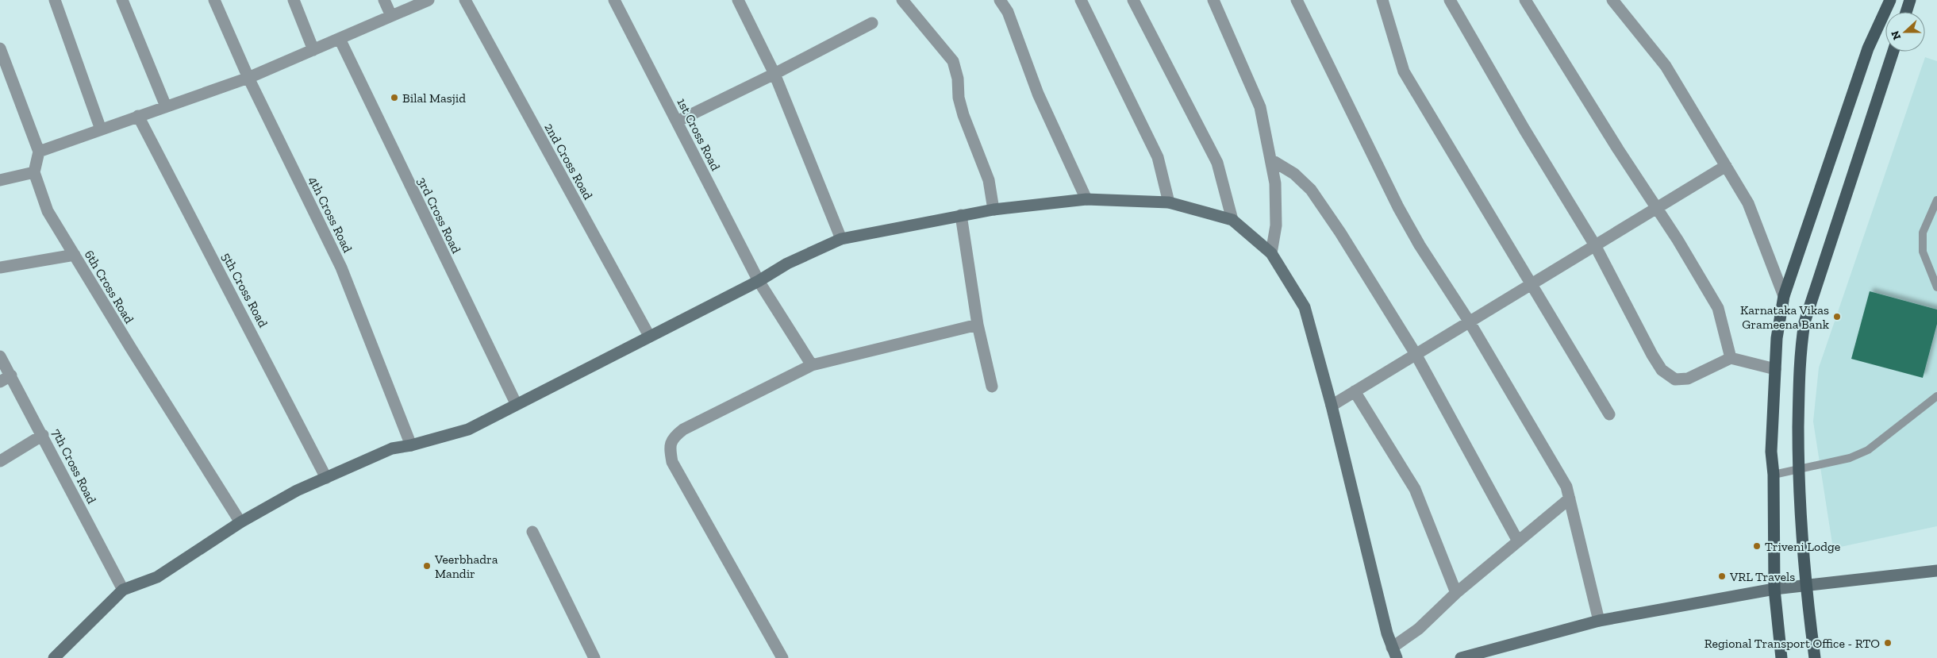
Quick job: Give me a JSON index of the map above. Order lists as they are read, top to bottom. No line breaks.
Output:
{"streets":{"street":["1st Cross Road","2nd Cross Road","4th Cross Road","3rd Cross Road","6th Cross Road","5th Cross Road","7th Cross Road"]},"places":["Bilal Masjid","Karnataka Vikas Grameena Bank","Triveni Lodge","Veerbhadra Mandir","VRL Travels","Regional Transport Office - RTO"],"north":"left"}
